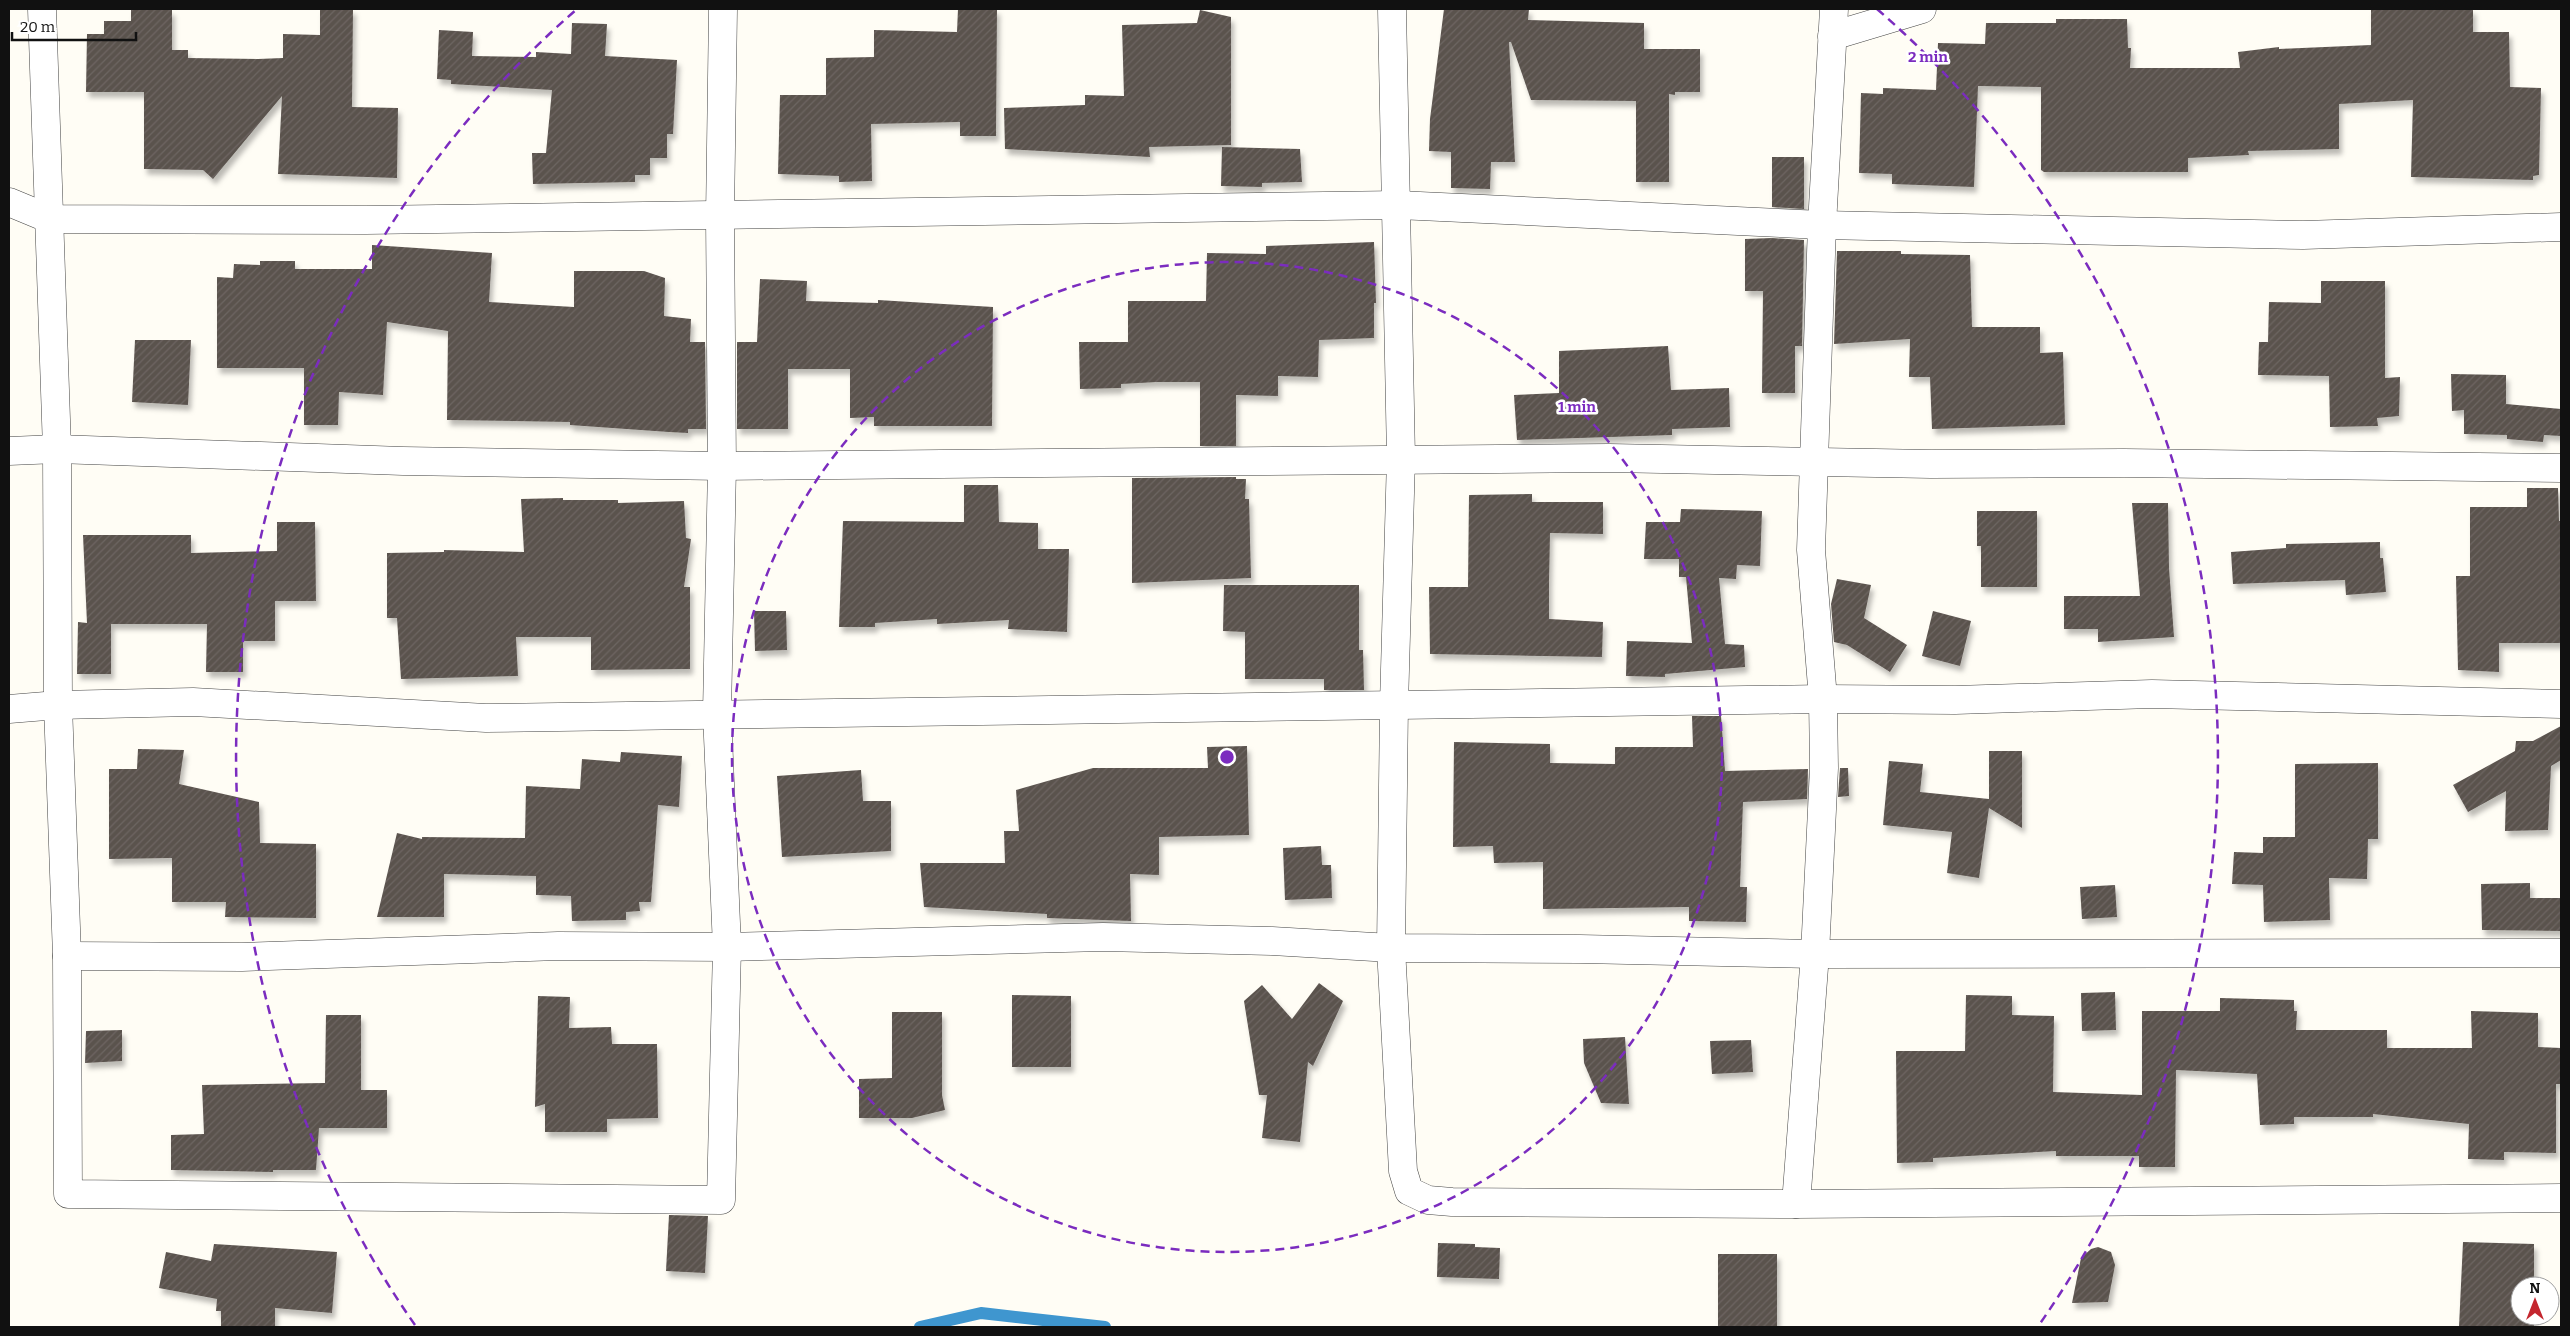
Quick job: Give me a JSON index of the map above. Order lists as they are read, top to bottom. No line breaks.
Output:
{"scale_bar":"20 m","north":"top","rings":["2 min","1 min"]}
